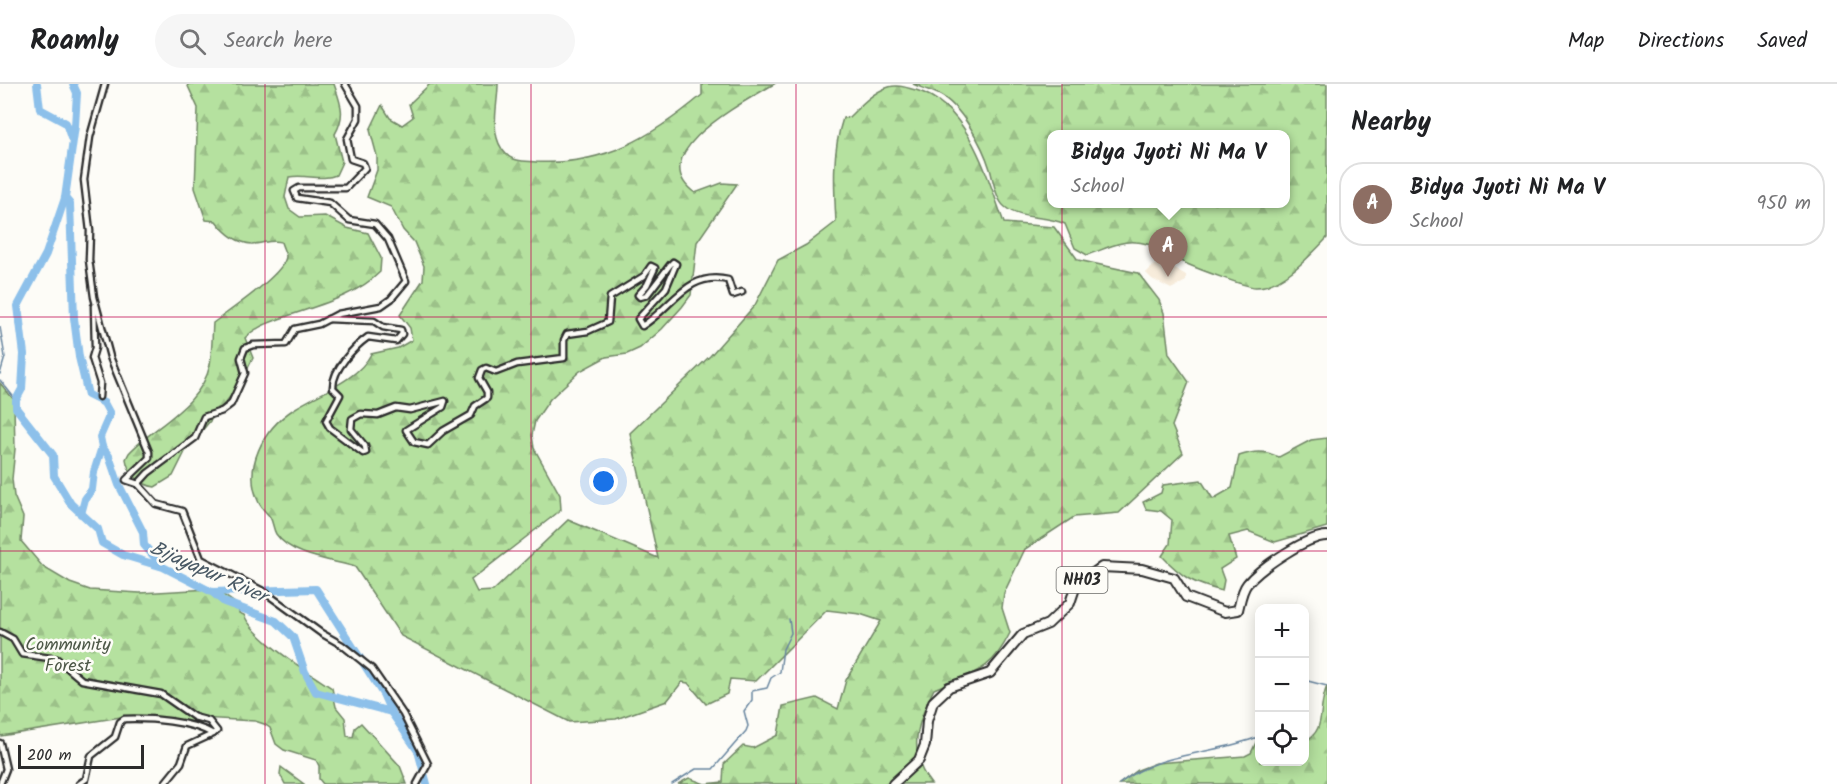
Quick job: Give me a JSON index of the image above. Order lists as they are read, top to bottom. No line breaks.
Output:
{"streets":{"main road":["NH03"]},"water":["Bijayapur River"],"parks":["Community Forest"],"scale_bar":"200 m","page":{"header":"Roamly","search":"Search here","nav":["Map","Directions","Saved"],"heading":"Nearby","popup":["Bidya Jyoti Ni Ma V","School"],"list":[{"mark":"A","name":"Bidya Jyoti Ni Ma V","note":"School","value":"950 m"}],"pins":"A","map_buttons":["+","−"],"scale":"200 m"}}
